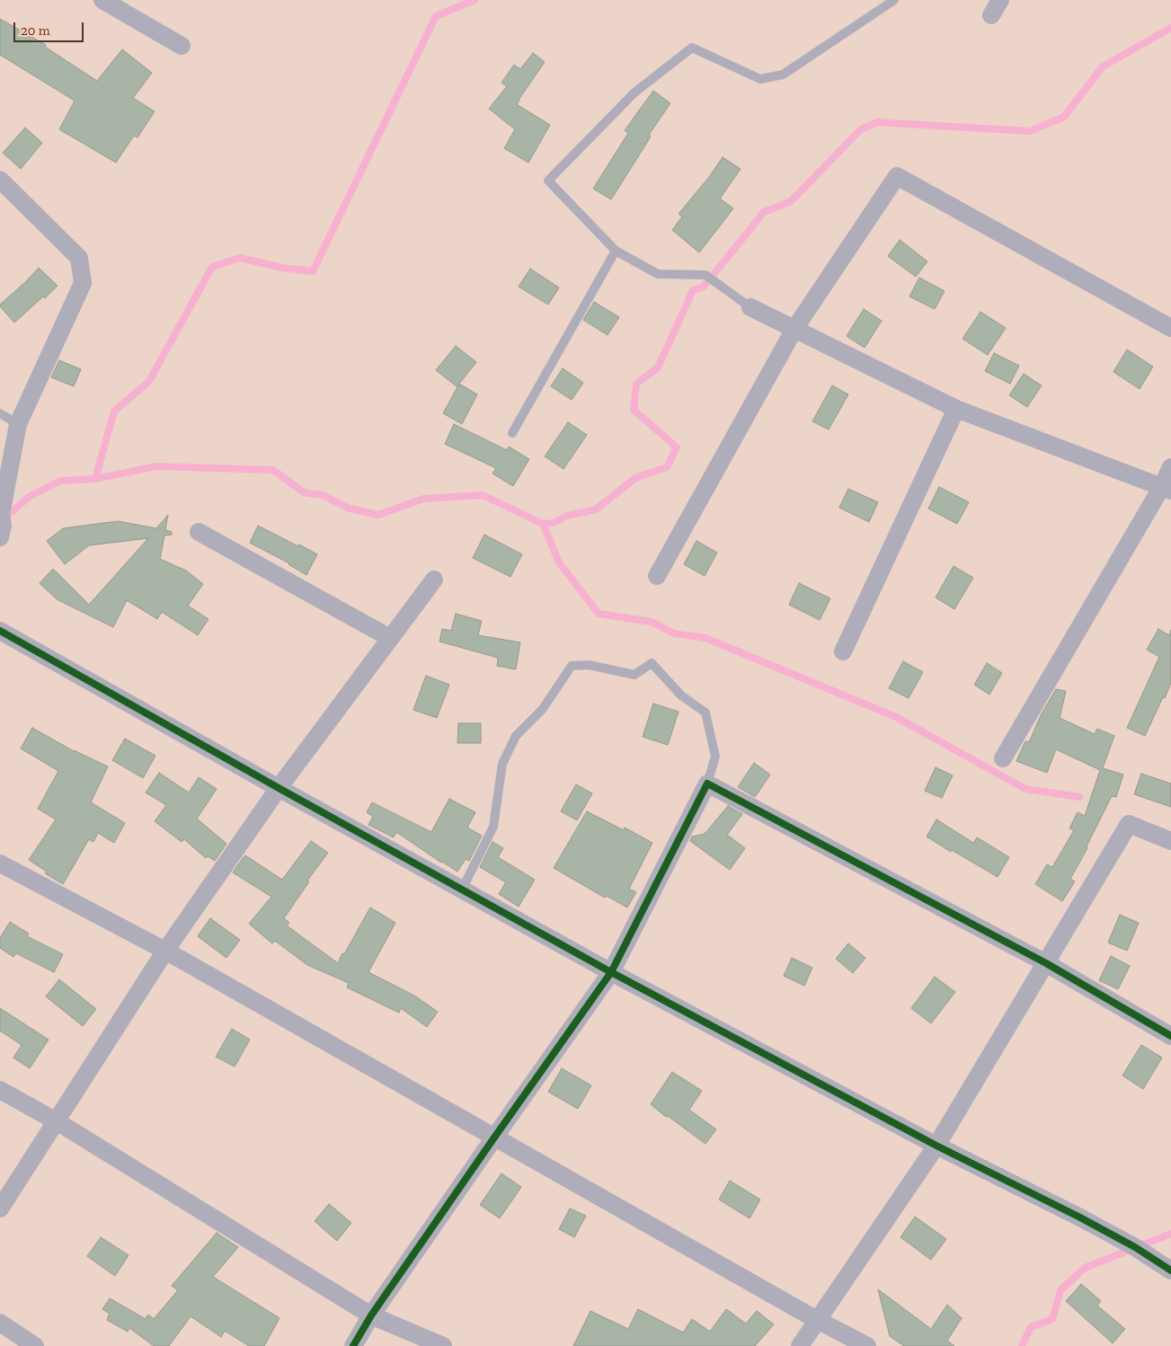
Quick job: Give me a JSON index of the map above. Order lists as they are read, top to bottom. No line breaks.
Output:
{"scale_bar":"20 m"}
